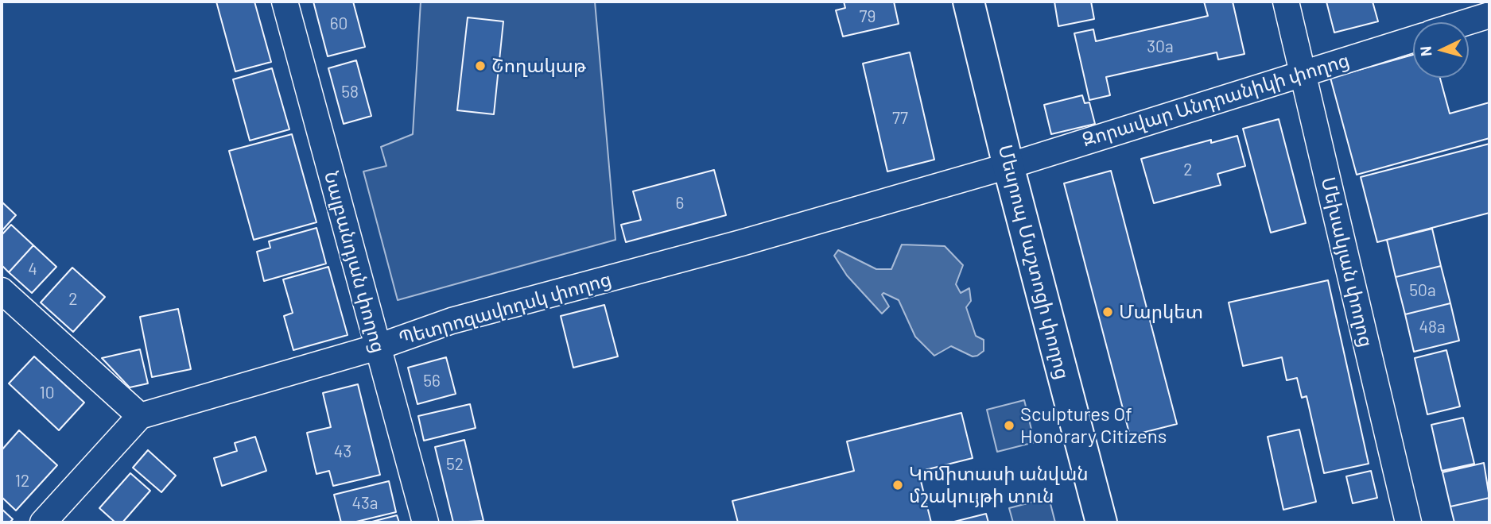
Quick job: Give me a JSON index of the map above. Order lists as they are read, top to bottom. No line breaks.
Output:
{"streets":{"main road":["Մեսրոպ Մաշտոցի փողոց"],"street":["Զորավար Անդրանիկի փողոց","Նալբանդյան փողոց","Մեխակյան փողոց","Պետրոզավոդսկ փողոց"]},"crossings":[["Զորավար Անդրանիկի փողոց","Մեսրոպ Մաշտոցի փողոց"],["Զորավար Անդրանիկի փողոց","Մեխակյան փողոց"],["Զորավար Անդրանիկի փողոց","Պետրոզավոդսկ փողոց"],["Նալբանդյան փողոց","Պետրոզավոդսկ փողոց"],["Մեսրոպ Մաշտոցի փողոց","Պետրոզավոդսկ փողոց"]],"places":["Շողակաթ","Մարկետ","Sculptures Of Honorary Citizens","Կոմիտասի անվան մշակույթի տուն"],"house_numbers":["79","60","30a","58","77","2","6","4","50a","2","48a","56","10","43","52","12","43a"],"north":"left"}
